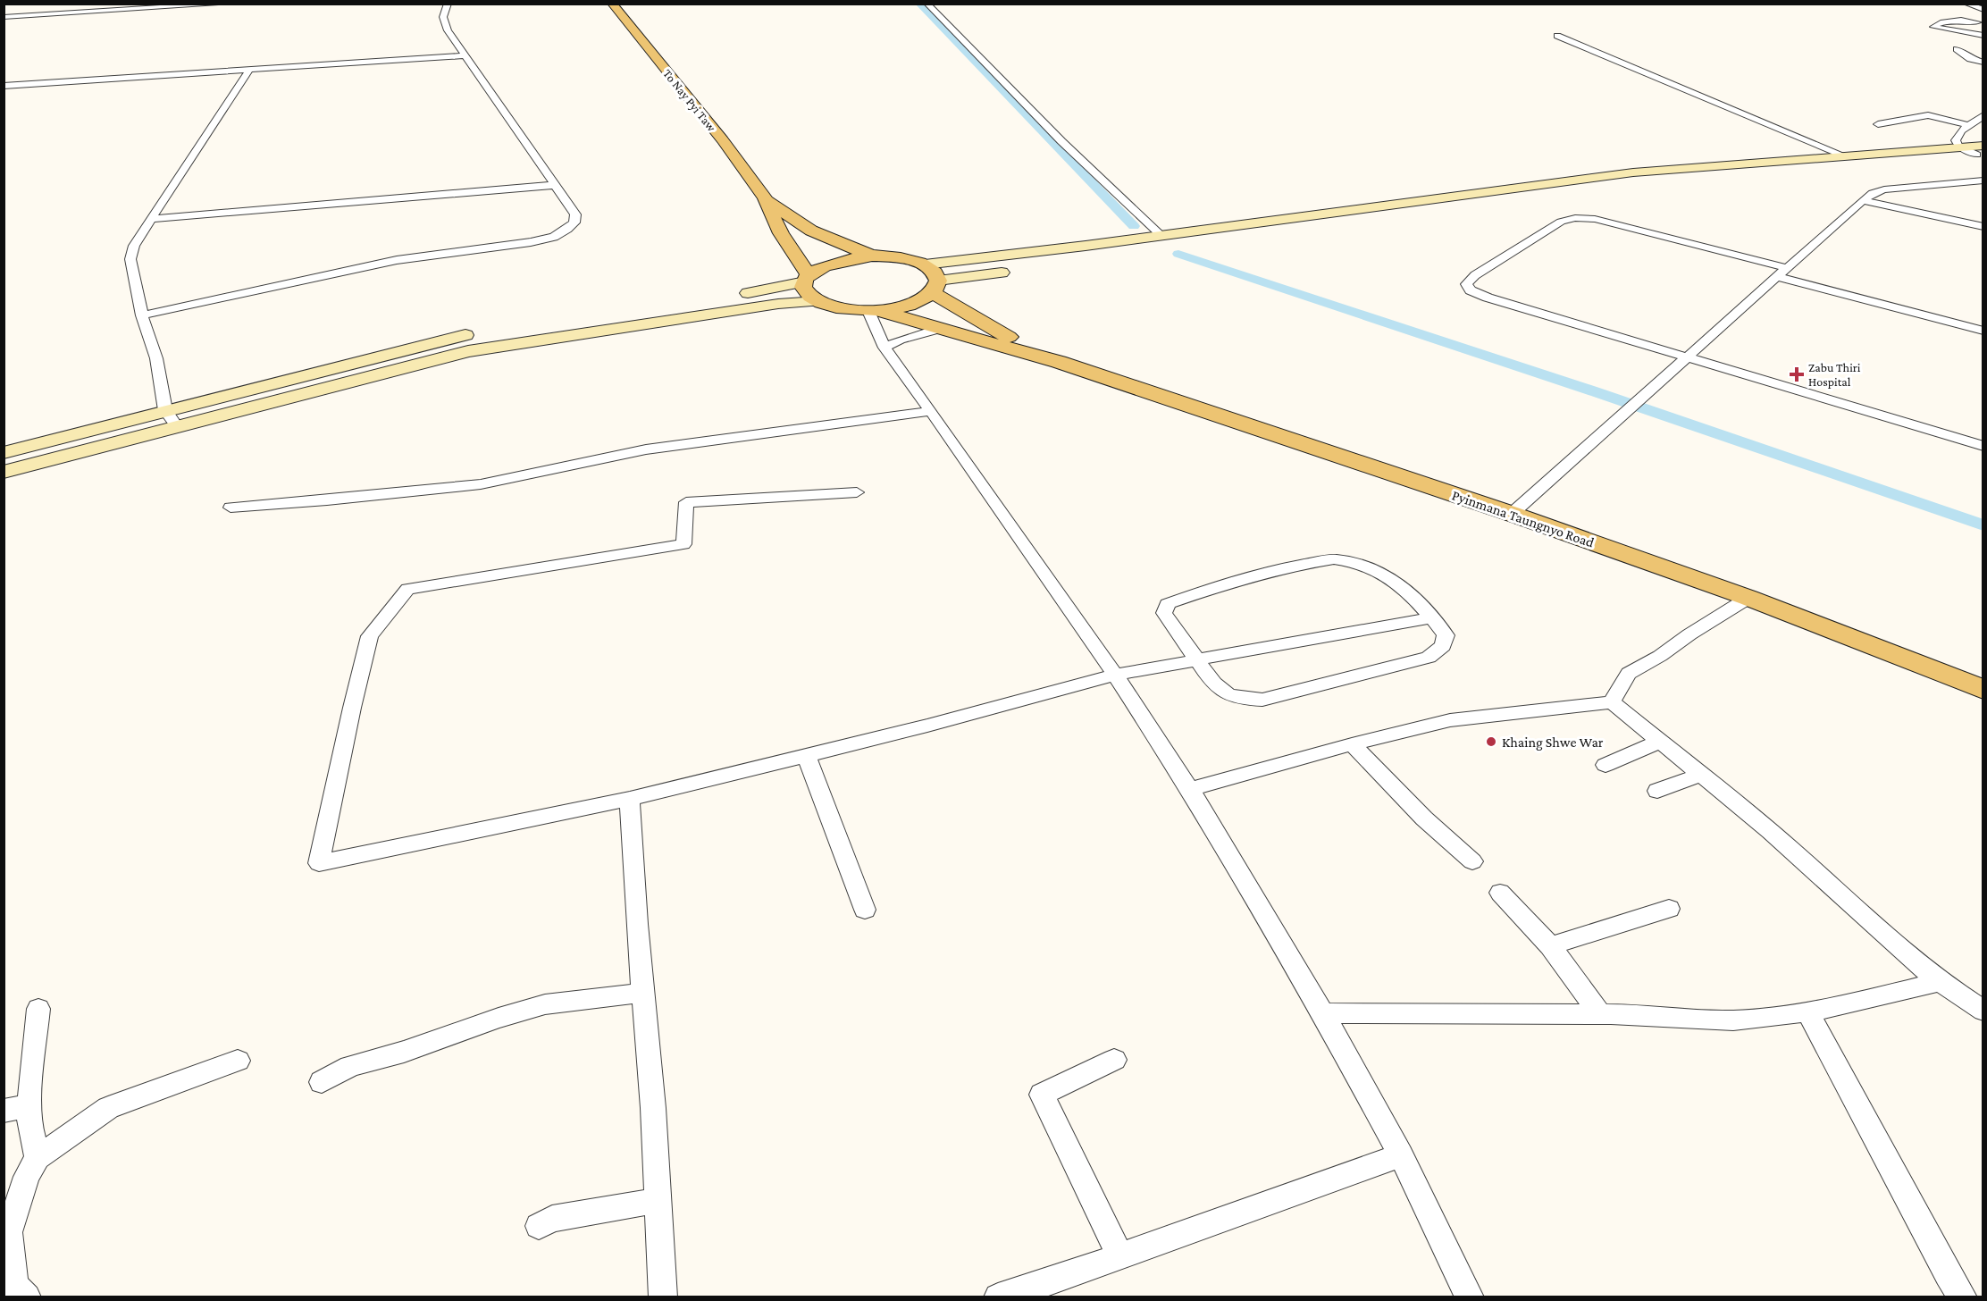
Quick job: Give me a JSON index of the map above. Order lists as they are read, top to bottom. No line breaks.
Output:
{"streets":{"main road":["To Nay Pyi Taw","Pyinmana Taungnyo Road"]},"places":{"health":["Zabu Thiri Hospital"],"other":["Khaing Shwe War"]}}
